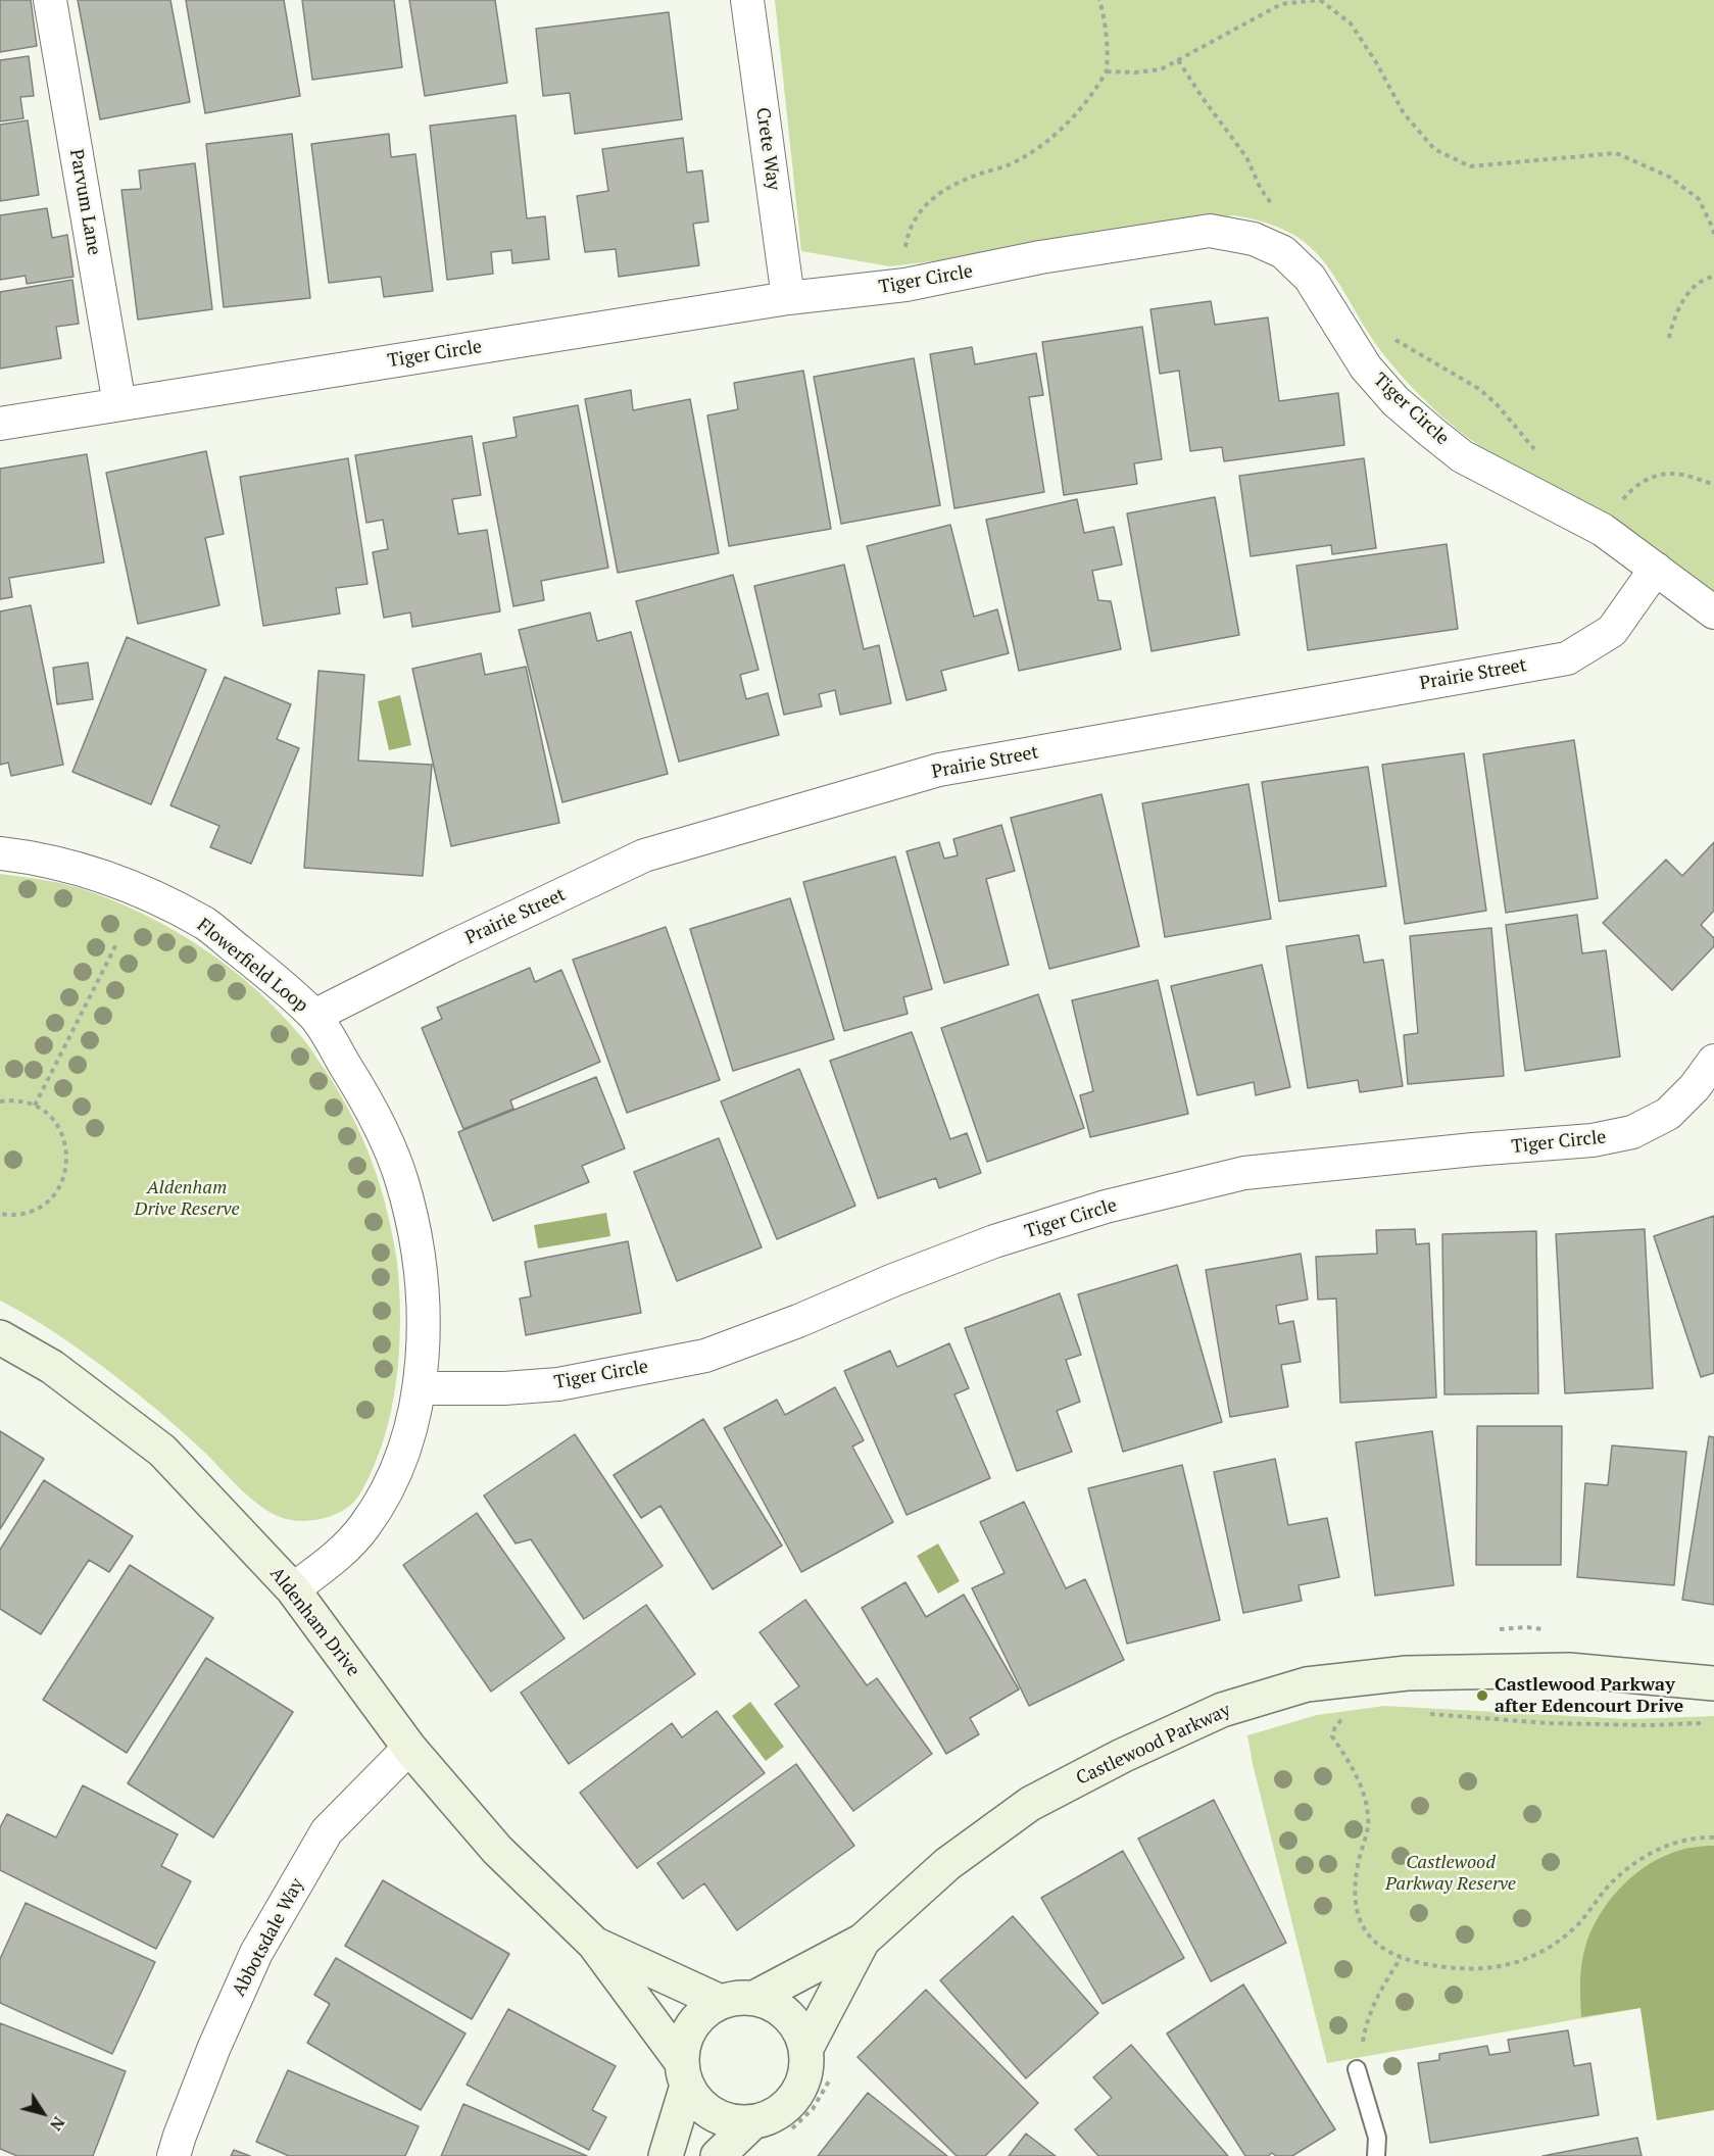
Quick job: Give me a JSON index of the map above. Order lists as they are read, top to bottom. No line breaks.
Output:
{"streets":{"street":["Crete Way","Parvum Lane","Tiger Circle","Prairie Street","Flowerfield Loop","Aldenham Drive","Castlewood Parkway","Abbotsdale Way"]},"crossings":[["Crete Way","Tiger Circle"],["Parvum Lane","Tiger Circle"],["Tiger Circle","Prairie Street"],["Tiger Circle","Flowerfield Loop"],["Prairie Street","Flowerfield Loop"],["Flowerfield Loop","Aldenham Drive"],["Aldenham Drive","Castlewood Parkway"],["Aldenham Drive","Abbotsdale Way"]],"parks":["Aldenham Drive Reserve","Castlewood Parkway Reserve"],"places":["Castlewood Parkway after Edencourt Drive"],"north":"bottom right"}
